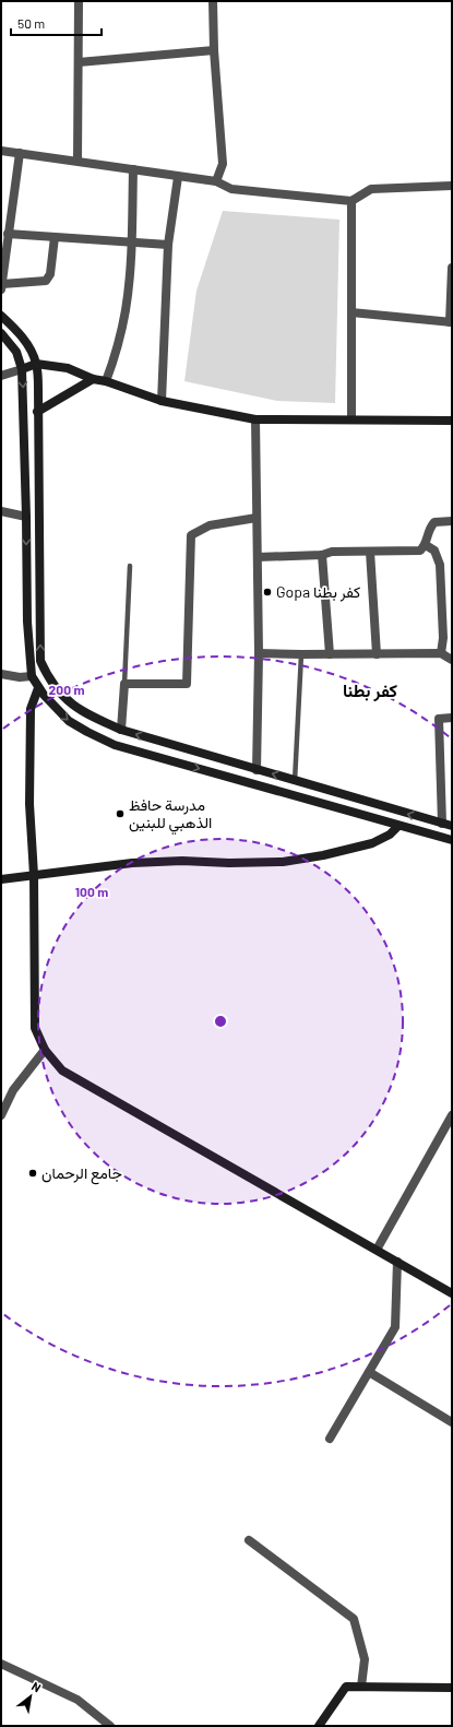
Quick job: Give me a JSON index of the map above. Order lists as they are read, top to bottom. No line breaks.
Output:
{"districts":["كفر بطنا"],"places":["Gopa كفر بطنا","مدرسة حافظ الذهبي للبنين","جامع الرحمان"],"scale_bar":"50 m","north":"top right","rings":["200 m","100 m"]}
